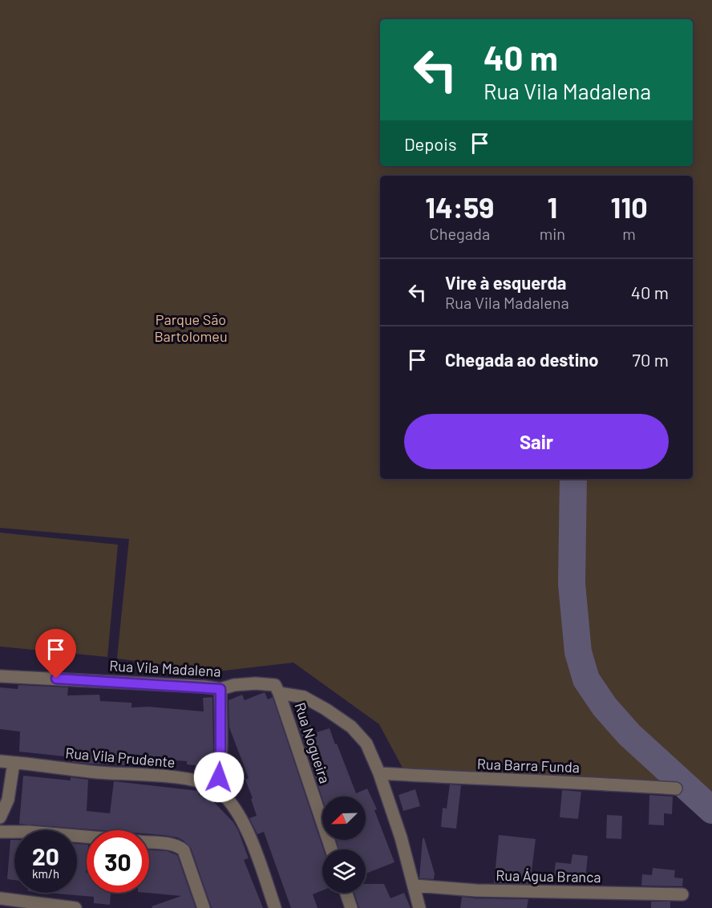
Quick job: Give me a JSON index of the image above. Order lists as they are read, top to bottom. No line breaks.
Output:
{"streets":{"street":["Rua Vila Madalena","Rua Nogueira","Rua Vila Prudente","Rua Barra Funda","Rua Água Branca"]},"crossings":[["Rua Vila Madalena","Rua Nogueira"],["Rua Vila Madalena","Rua Barra Funda"],["Rua Vila Madalena","Rua Água Branca"]],"parks":["Parque São Bartolomeu"],"north":"bottom left","page":{"turn":["40 m","Rua Vila Madalena"],"then":"Depois","eta":["14:59","Chegada","1","min","110","m"],"list":[{"name":"Vire à esquerda","note":"Rua Vila Madalena","value":"40 m"},{"name":"Chegada ao destino","value":"70 m"}],"buttons":"Sair","speed":"20 km/h","limit":"30"}}
